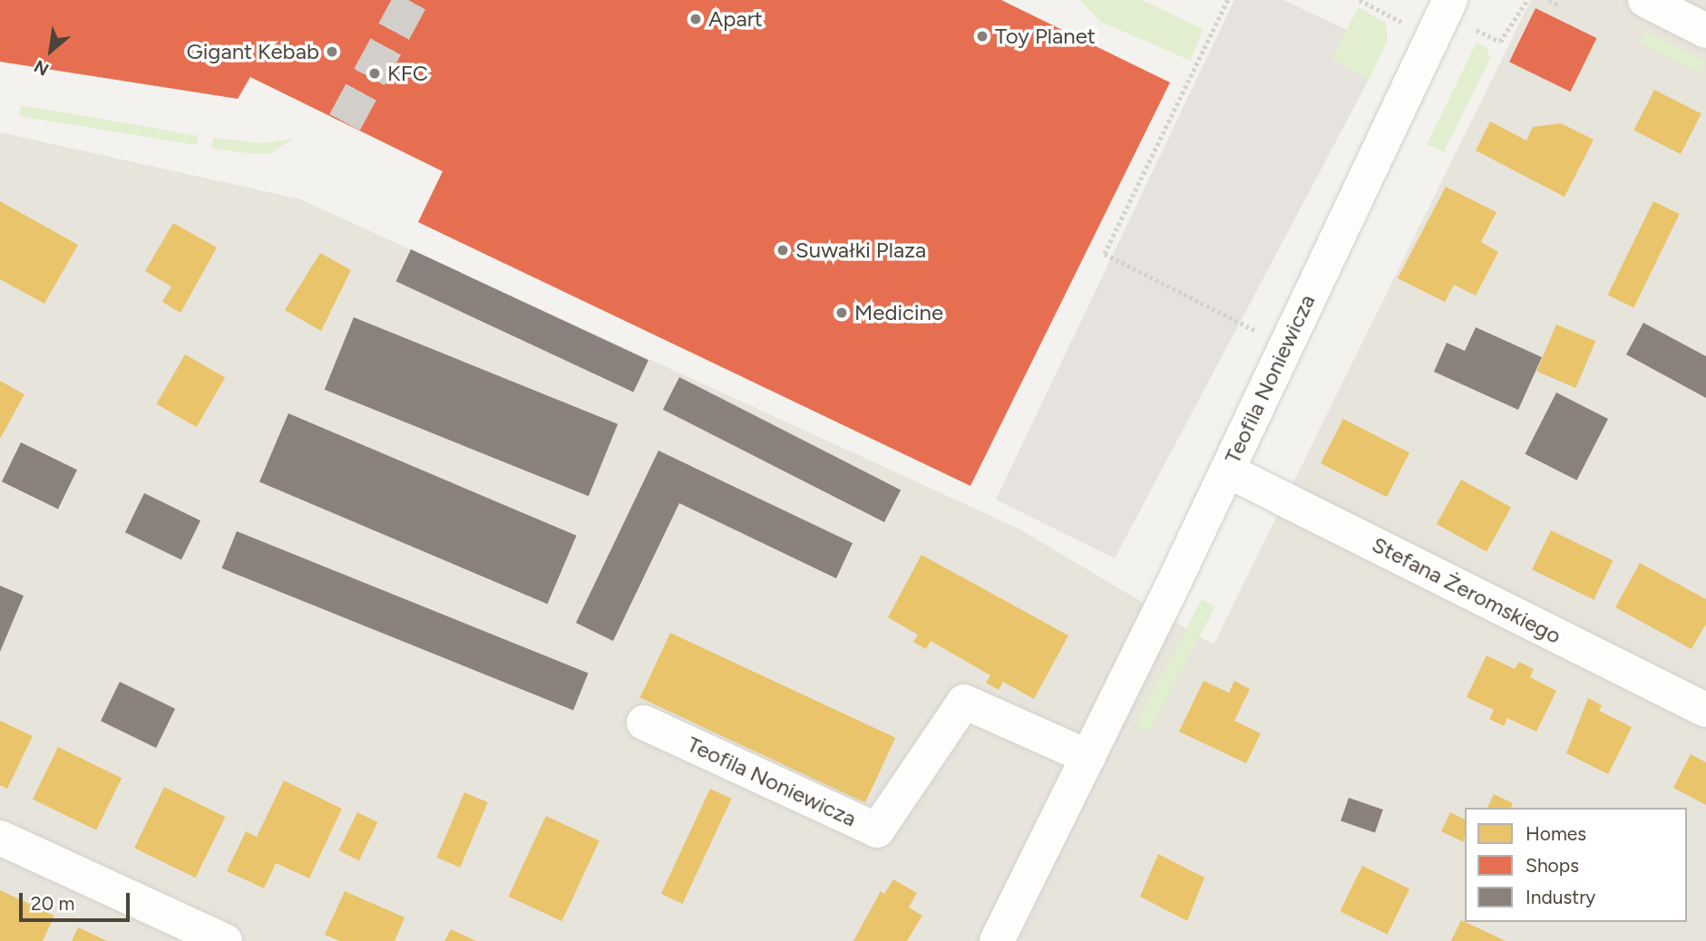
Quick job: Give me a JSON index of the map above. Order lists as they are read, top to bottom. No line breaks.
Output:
{"streets":{"street":["Teofila Noniewicza","Stefana Żeromskiego"]},"crossings":[["Teofila Noniewicza","Stefana Żeromskiego"]],"places":["Apart","Toy Planet","Gigant Kebab","KFC","Suwałki Plaza","Medicine"],"legend":["Homes","Shops","Industry"],"scale_bar":"20 m","north":"bottom left"}
